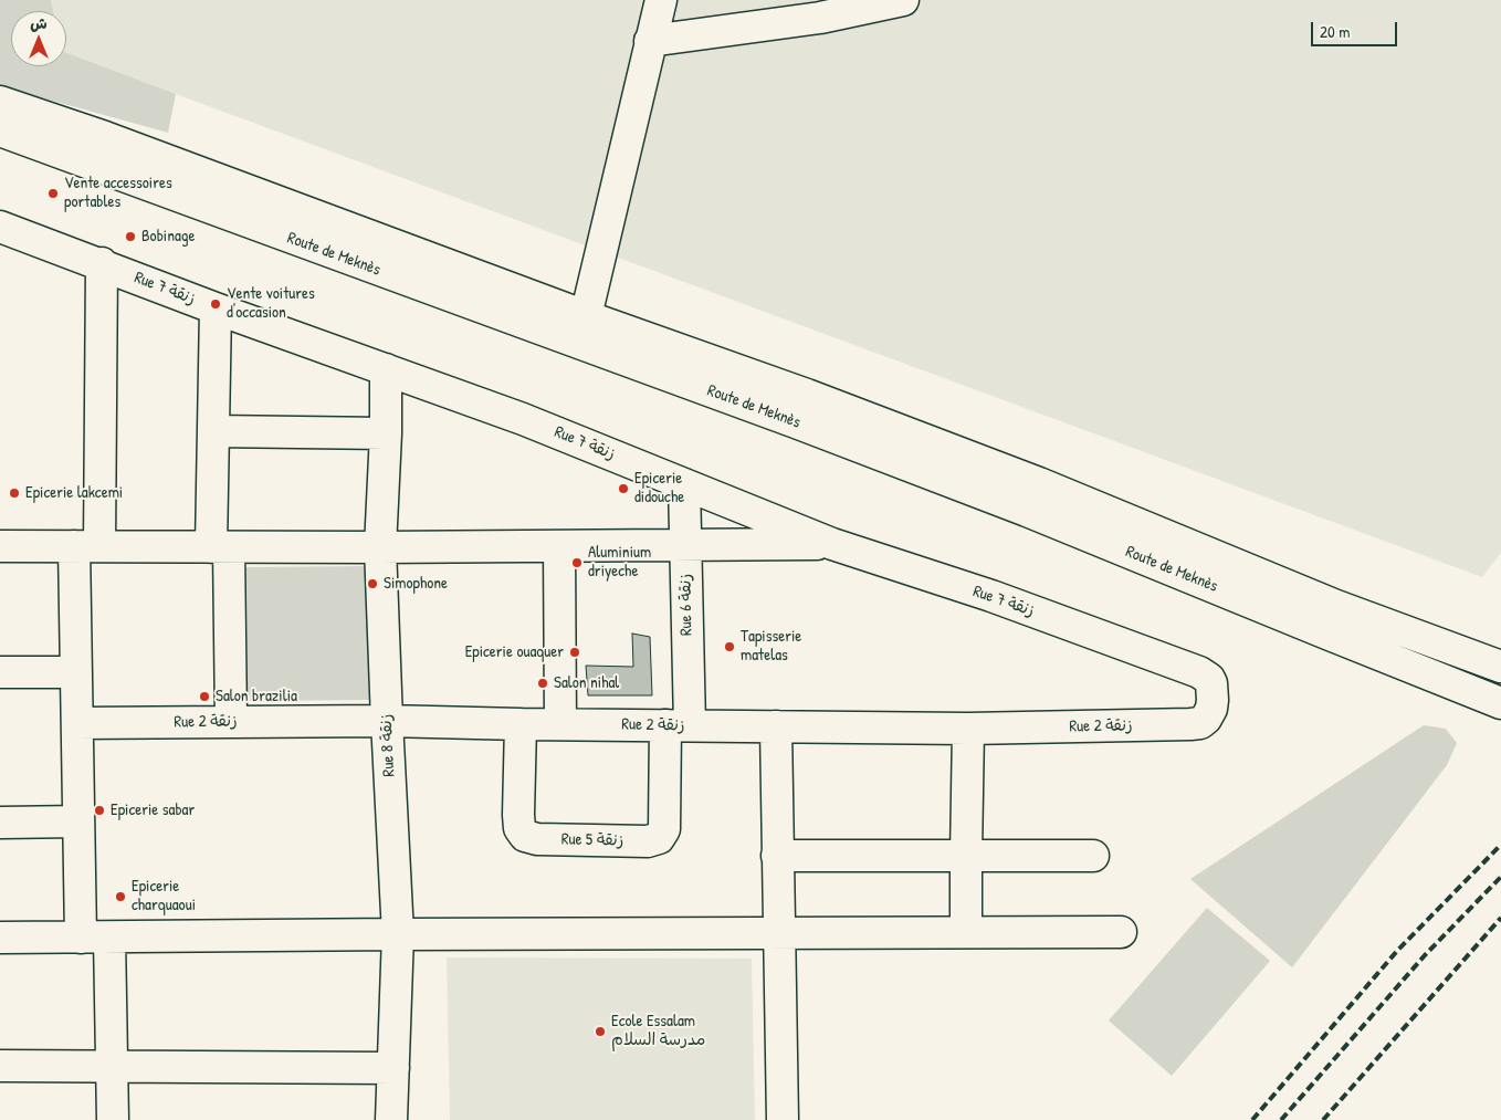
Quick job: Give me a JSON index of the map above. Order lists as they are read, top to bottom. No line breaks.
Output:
{"streets":{"street":["Route de Meknès","Rue 7 زنقة","Rue 6 زنقة","Rue 2 زنقة","Rue 8 زنقة","Rue 5 زنقة"]},"crossings":[["Rue 7 زنقة","Rue 6 زنقة"],["Rue 7 زنقة","Rue 2 زنقة"],["Rue 7 زنقة","Rue 8 زنقة"],["Rue 6 زنقة","Rue 2 زنقة"],["Rue 6 زنقة","Rue 5 زنقة"],["Rue 2 زنقة","Rue 8 زنقة"],["Rue 2 زنقة","Rue 5 زنقة"]],"places":["Vente accessoires portables","Bobinage","Vente voitures d'occasion","Epicerie didouche","Epicerie lakcemi","Aluminium driyeche","Simophone","Tapisserie matelas","Epicerie ouaquer","Salon nihal","Salon brazilia","Epicerie sabar","Epicerie charquaoui","Ecole Essalam مدرسة السلام"],"scale_bar":"20 m","north":"top"}
